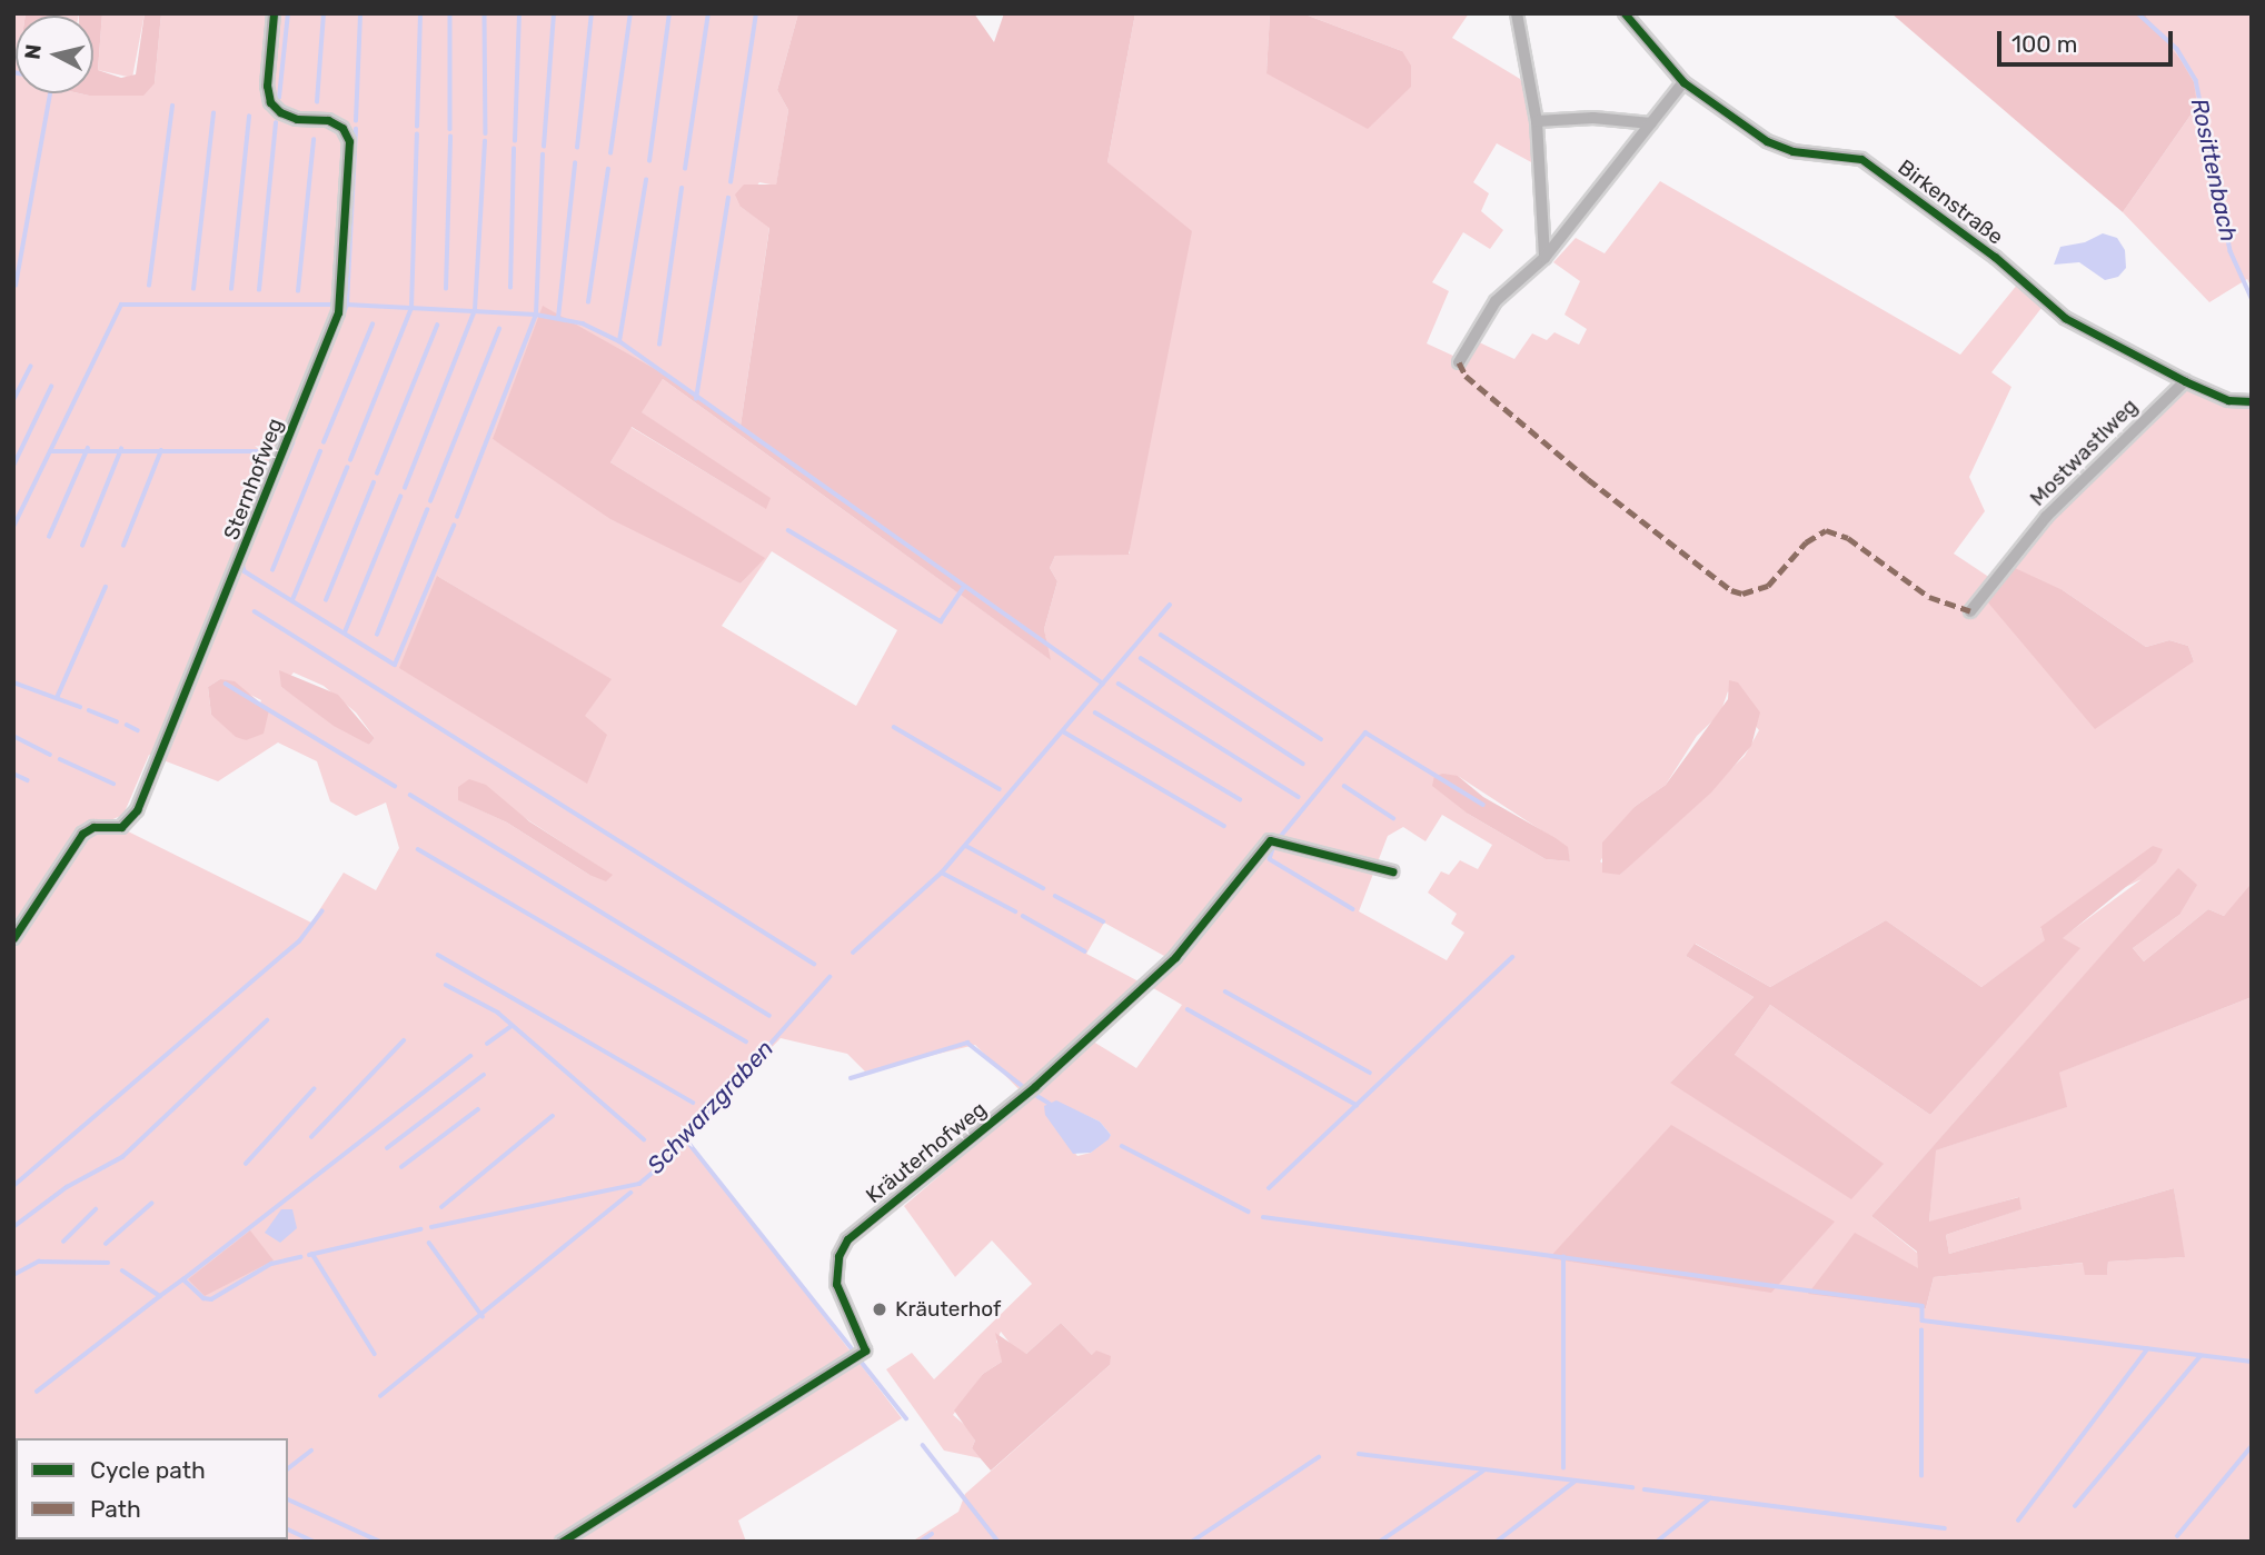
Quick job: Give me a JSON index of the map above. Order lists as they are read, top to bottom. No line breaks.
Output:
{"streets":{"street":["Birkenstraße","Mostwastlweg","Sternhofweg","Kräuterhofweg"]},"crossings":[["Birkenstraße","Mostwastlweg"]],"water":["Rosittenbach","Schwarzgraben"],"places":["Kräuterhof"],"legend":["Cycle path","Path"],"scale_bar":"100 m","north":"left"}
